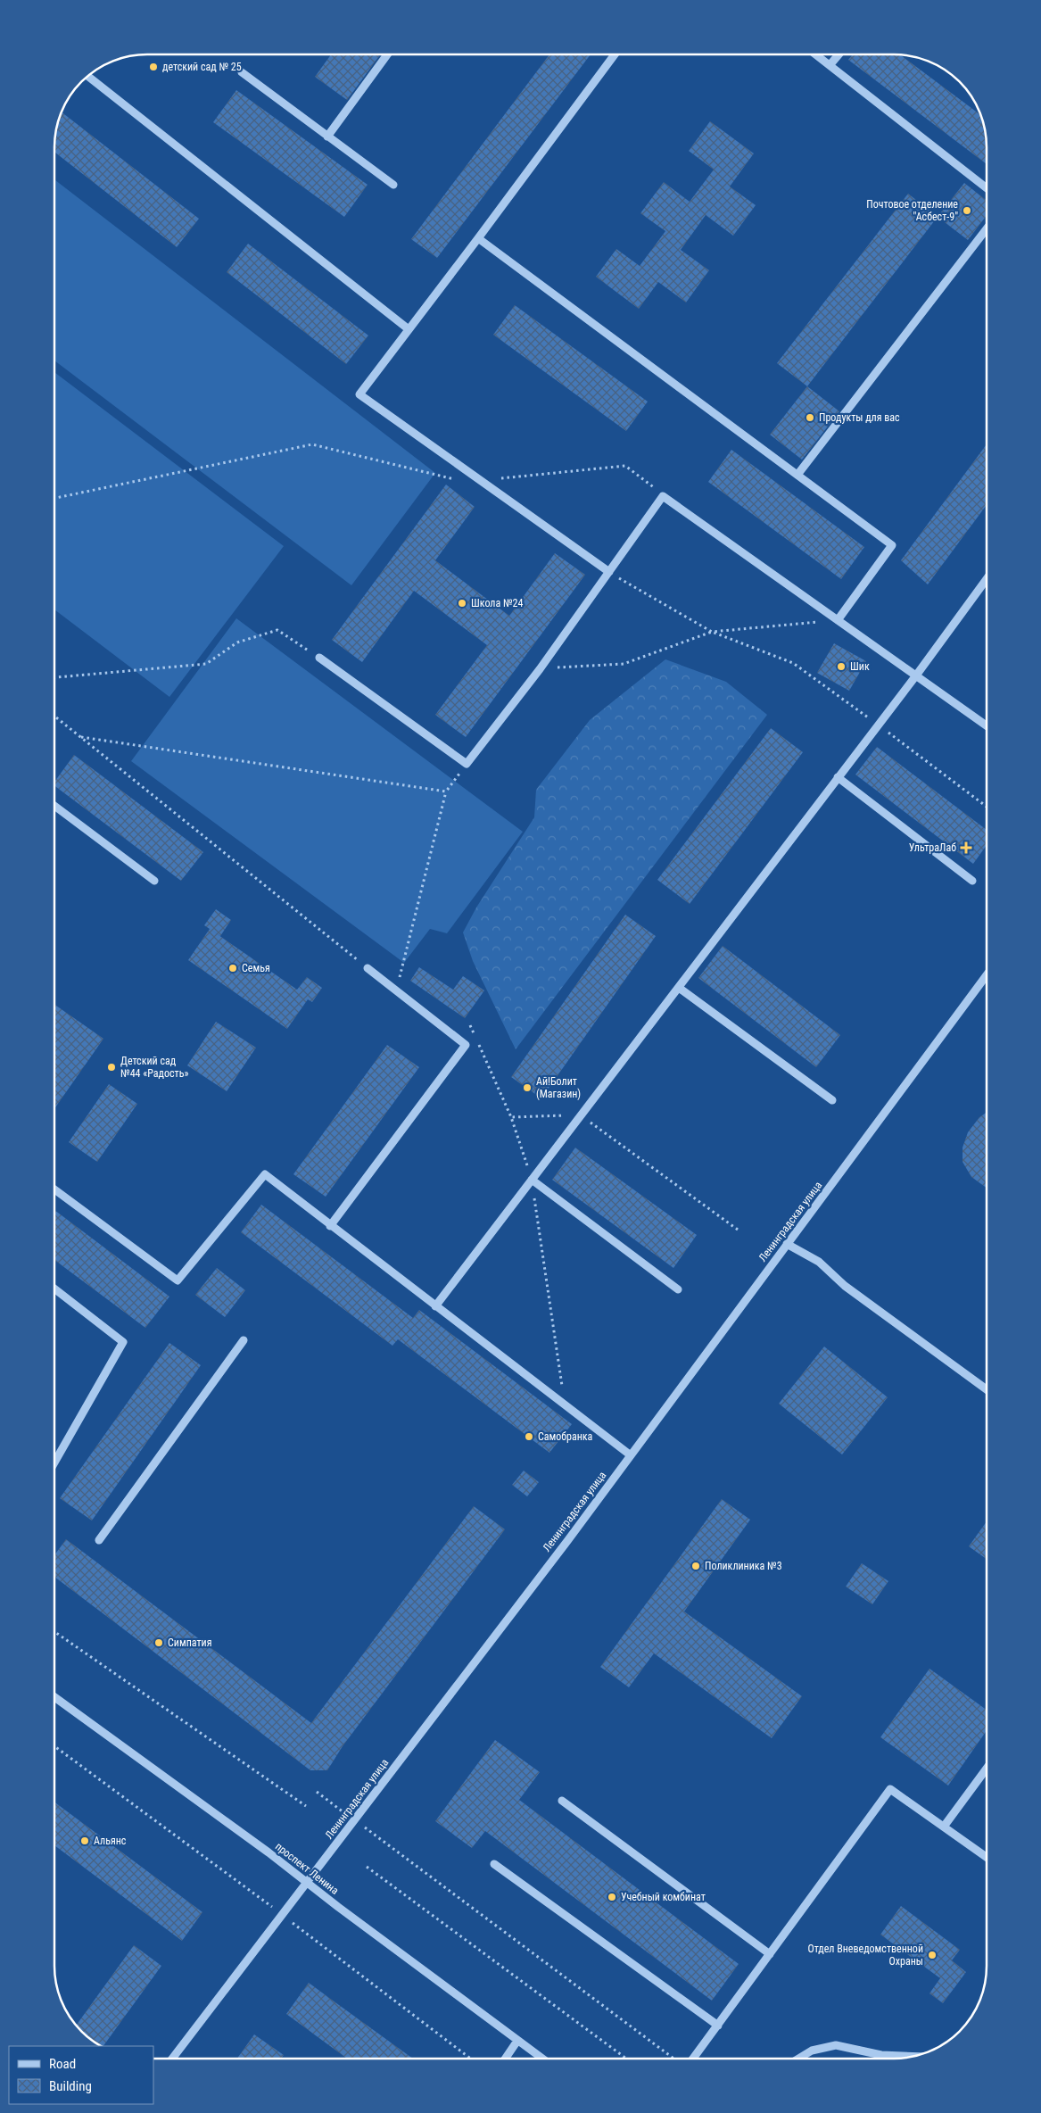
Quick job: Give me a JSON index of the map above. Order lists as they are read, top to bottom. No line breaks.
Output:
{"streets":{"street":["Ленинградская улица","проспект Ленина"]},"crossings":[["Ленинградская улица","проспект Ленина"]],"places":{"other":["детский сад № 25","Почтовое отделение \"Асбест-9\"","Продукты для вас","Школа №24","Шик","Семья","Детский сад №44 «Радость»","Ай!Болит (Магазин)","Самобранка","Поликлиника №3","Симпатия","Альянс","Учебный комбинат","Отдел Вневедомственной Охраны"],"health":["УльтраЛаб"]},"legend":["Road","Building"]}
